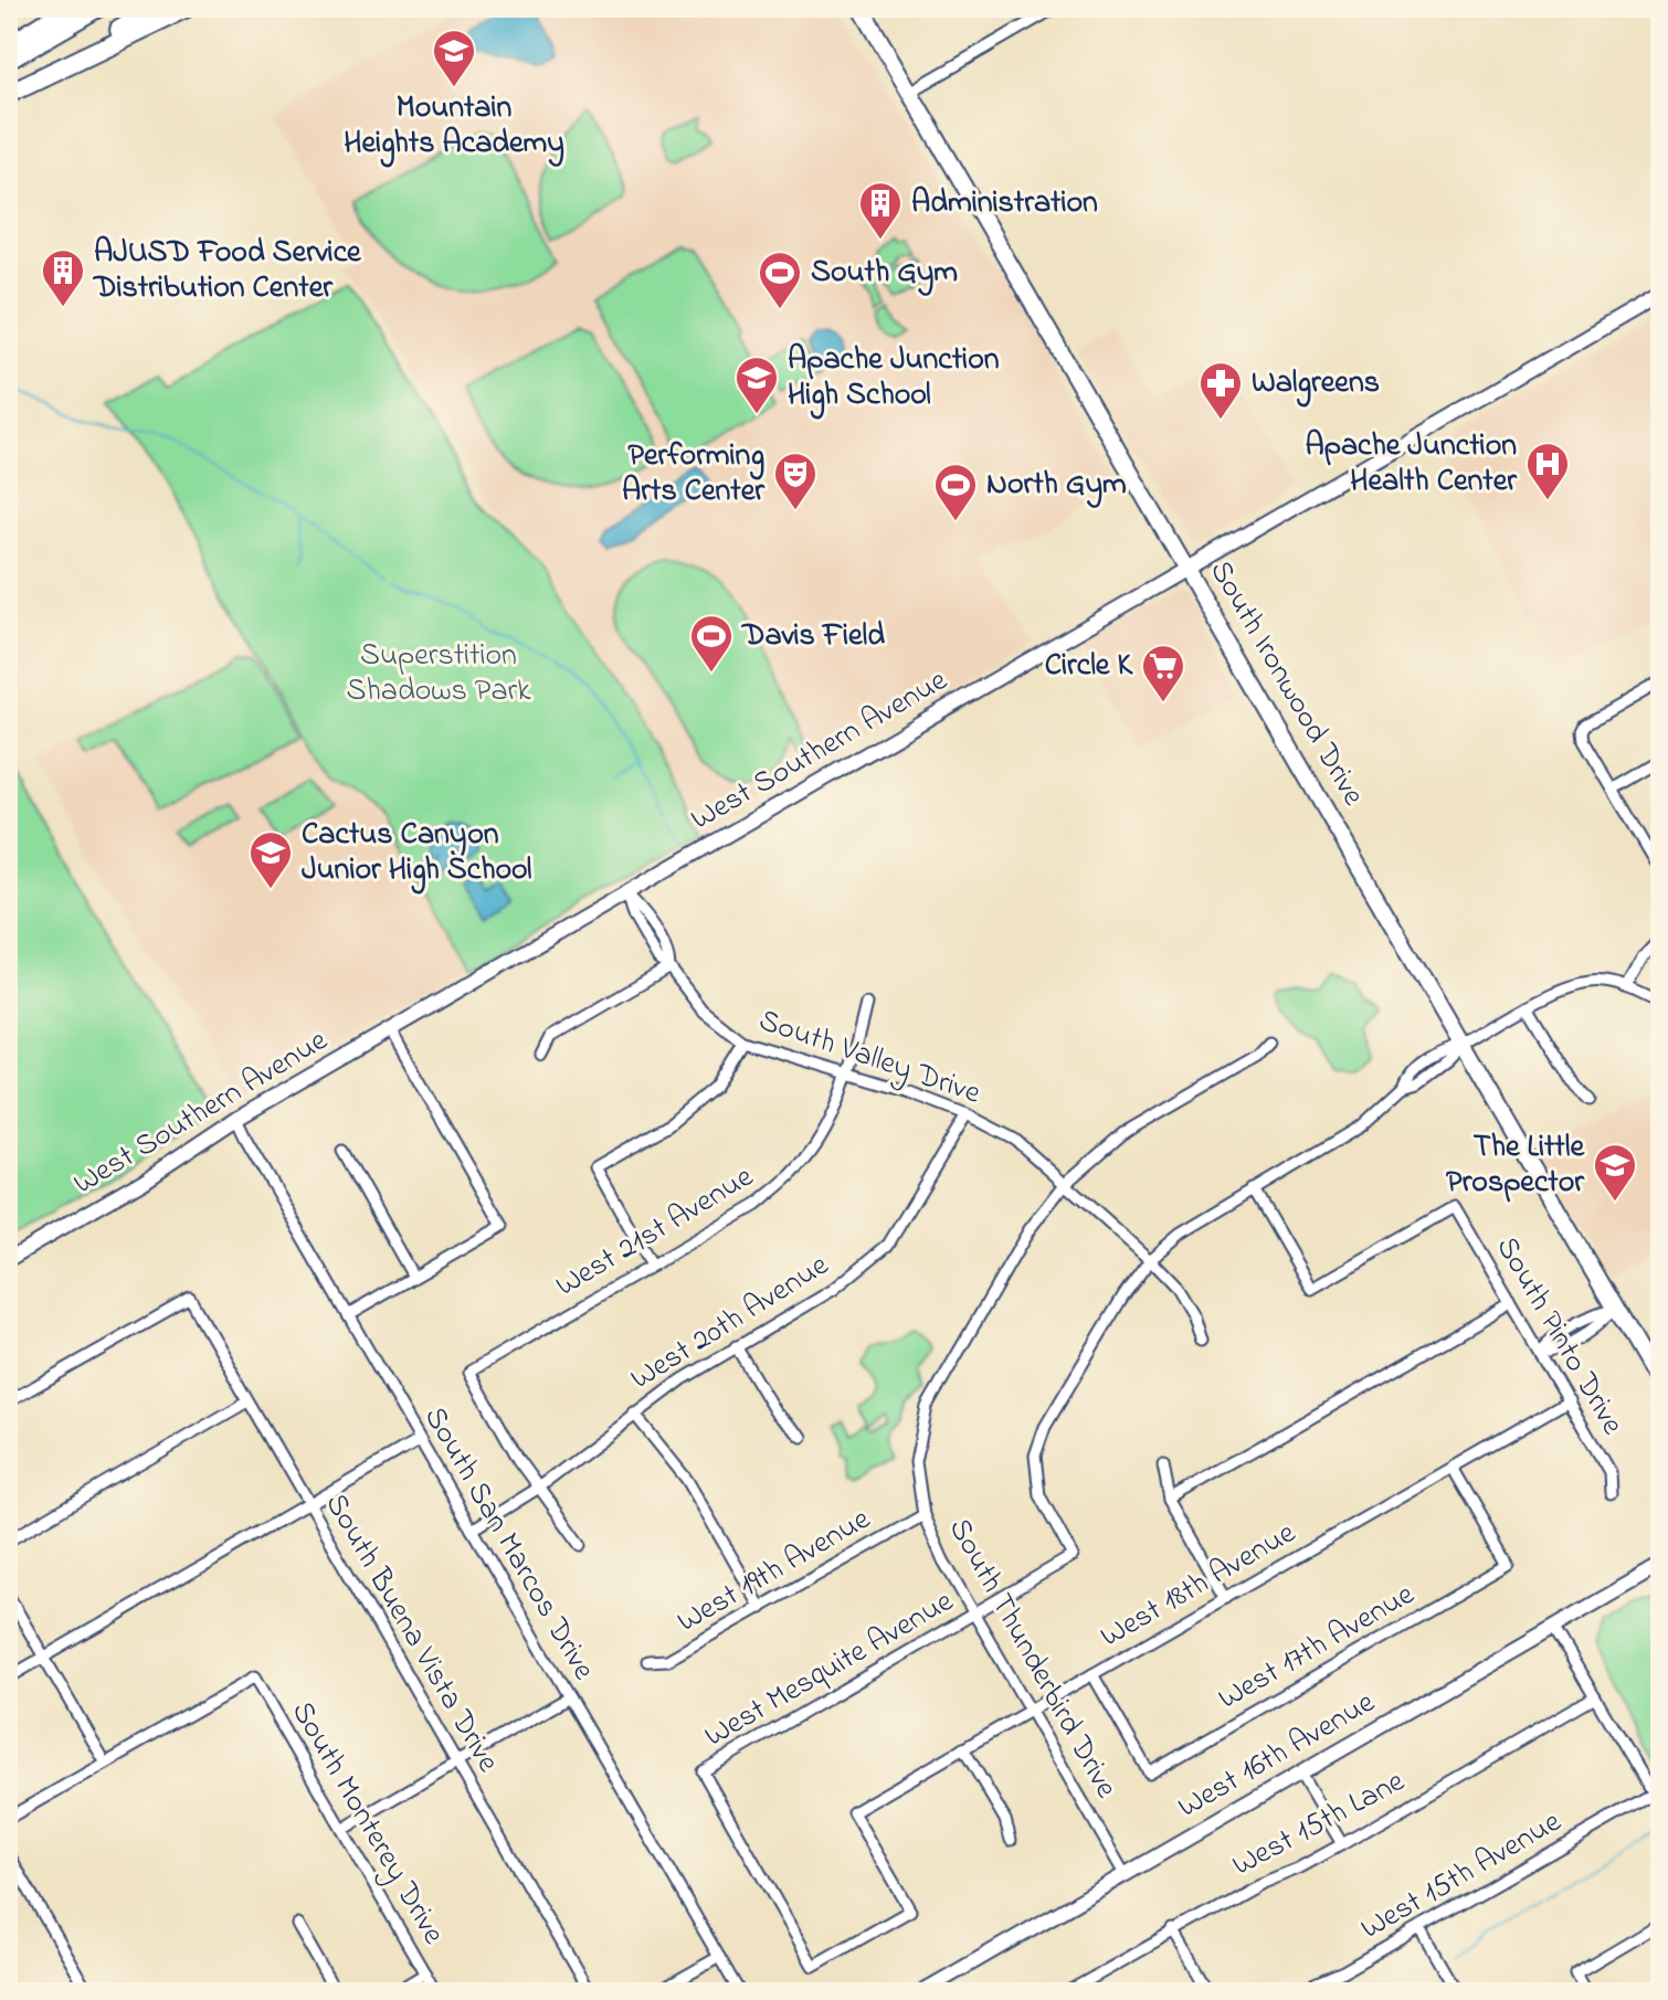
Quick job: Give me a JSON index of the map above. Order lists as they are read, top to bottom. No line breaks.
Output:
{"streets":{"main road":["South Ironwood Drive","West Southern Avenue","West 16th Avenue"],"street":["South Valley Drive","West 21st Avenue","West 20th Avenue","South Pinto Drive","South San Marcos Drive","West 19th Avenue","West 18th Avenue","South Buena Vista Drive","West 17th Avenue","South Thunderbird Drive","West Mesquite Avenue","South Monterey Drive","West 15th Lane","West 15th Avenue"]},"crossings":[["South Ironwood Drive","West Southern Avenue"],["West Southern Avenue","South Valley Drive"],["West Southern Avenue","South San Marcos Drive"],["South Valley Drive","West 21st Avenue"],["South Valley Drive","West 20th Avenue"],["South Valley Drive","South Thunderbird Drive"],["South Valley Drive","West Mesquite Avenue"],["West 21st Avenue","West 20th Avenue"],["West 20th Avenue","South San Marcos Drive"],["South Pinto Drive","West 18th Avenue"],["West 19th Avenue","South Thunderbird Drive"],["West 18th Avenue","West 17th Avenue"],["West 18th Avenue","South Thunderbird Drive"],["West 18th Avenue","West Mesquite Avenue"],["South Thunderbird Drive","West Mesquite Avenue"],["South Thunderbird Drive","West 16th Avenue"],["West 15th Lane","West 15th Avenue"]],"parks":["Superstition Shadows Park"],"places":{"school or university":["Mountain Heights Academy","Apache Junction High School","Cactus Canyon Junior High School","The Little Prospector"],"building":["Administration","AJUSD Food Service Distribution Center"],"sports":["South Gym","North Gym","Davis Field"],"pharmacy":["Walgreens"],"hospital":["Apache Junction Health Center"],"theatre":["Performing Arts Center"],"supermarket":["Circle K"]}}
